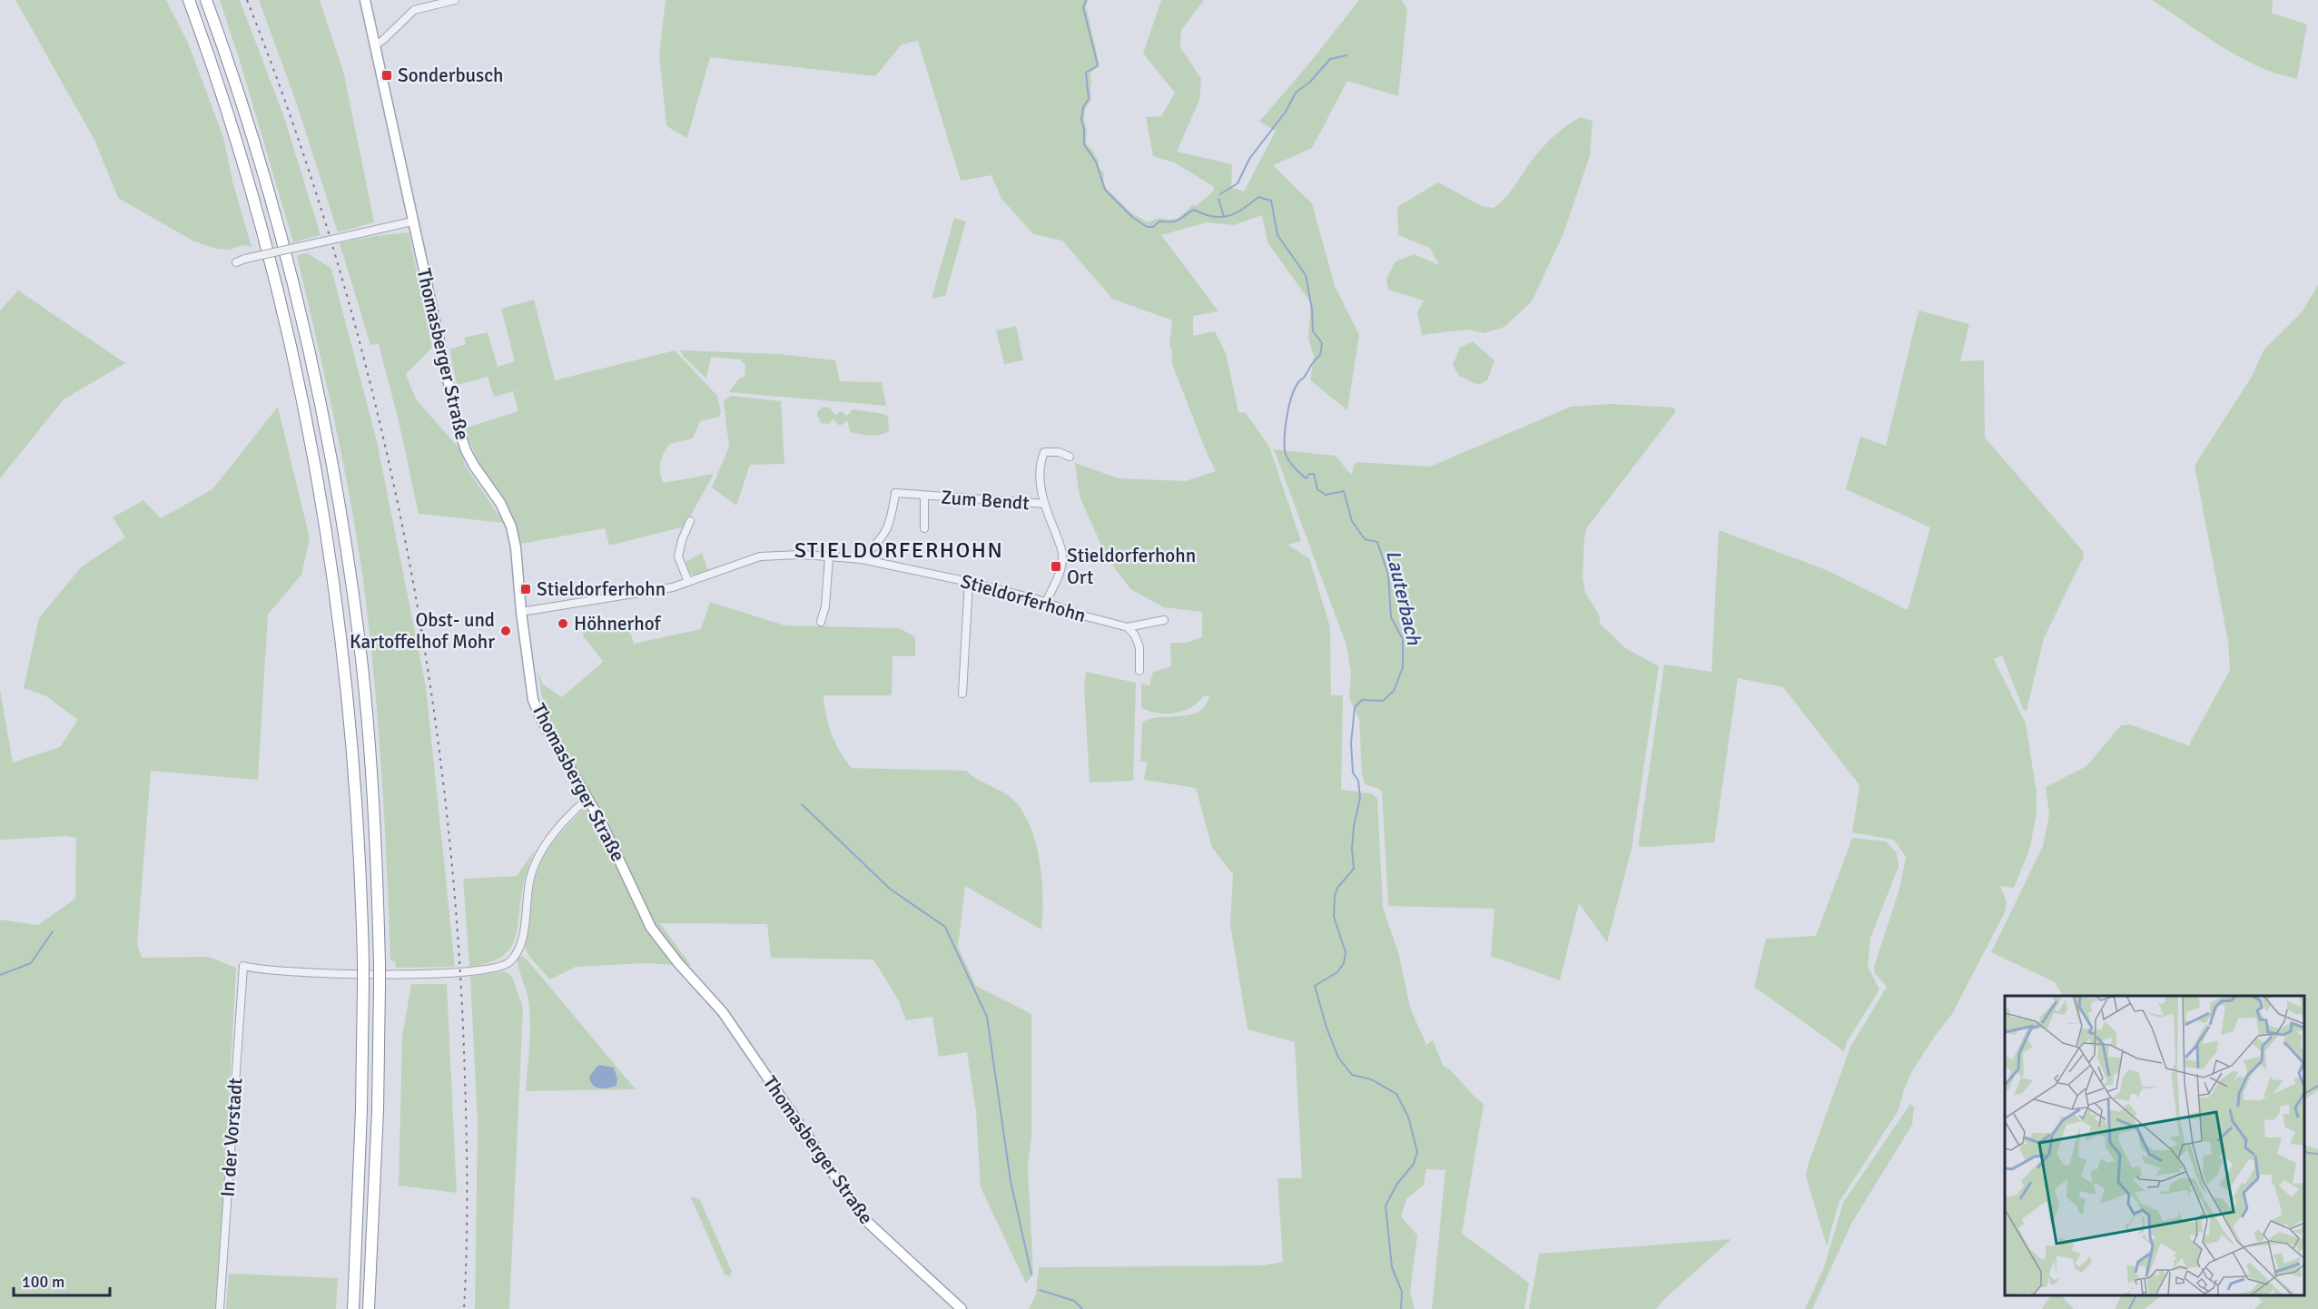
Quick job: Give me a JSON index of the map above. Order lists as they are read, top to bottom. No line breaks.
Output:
{"streets":{"main road":["Thomasberger Straße"],"street":["Zum Bendt","Stieldorferhohn","In der Vorstadt"]},"crossings":[["Thomasberger Straße","Stieldorferhohn"],["Thomasberger Straße","In der Vorstadt"],["Zum Bendt","Stieldorferhohn"]],"districts":["STIELDORFERHOHN"],"water":["Lauterbach"],"places":{"transit":["Sonderbusch","Stieldorferhohn Ort","Stieldorferhohn"],"other":["Höhnerhof","Obst- und Kartoffelhof Mohr"]},"scale_bar":"100 m"}
